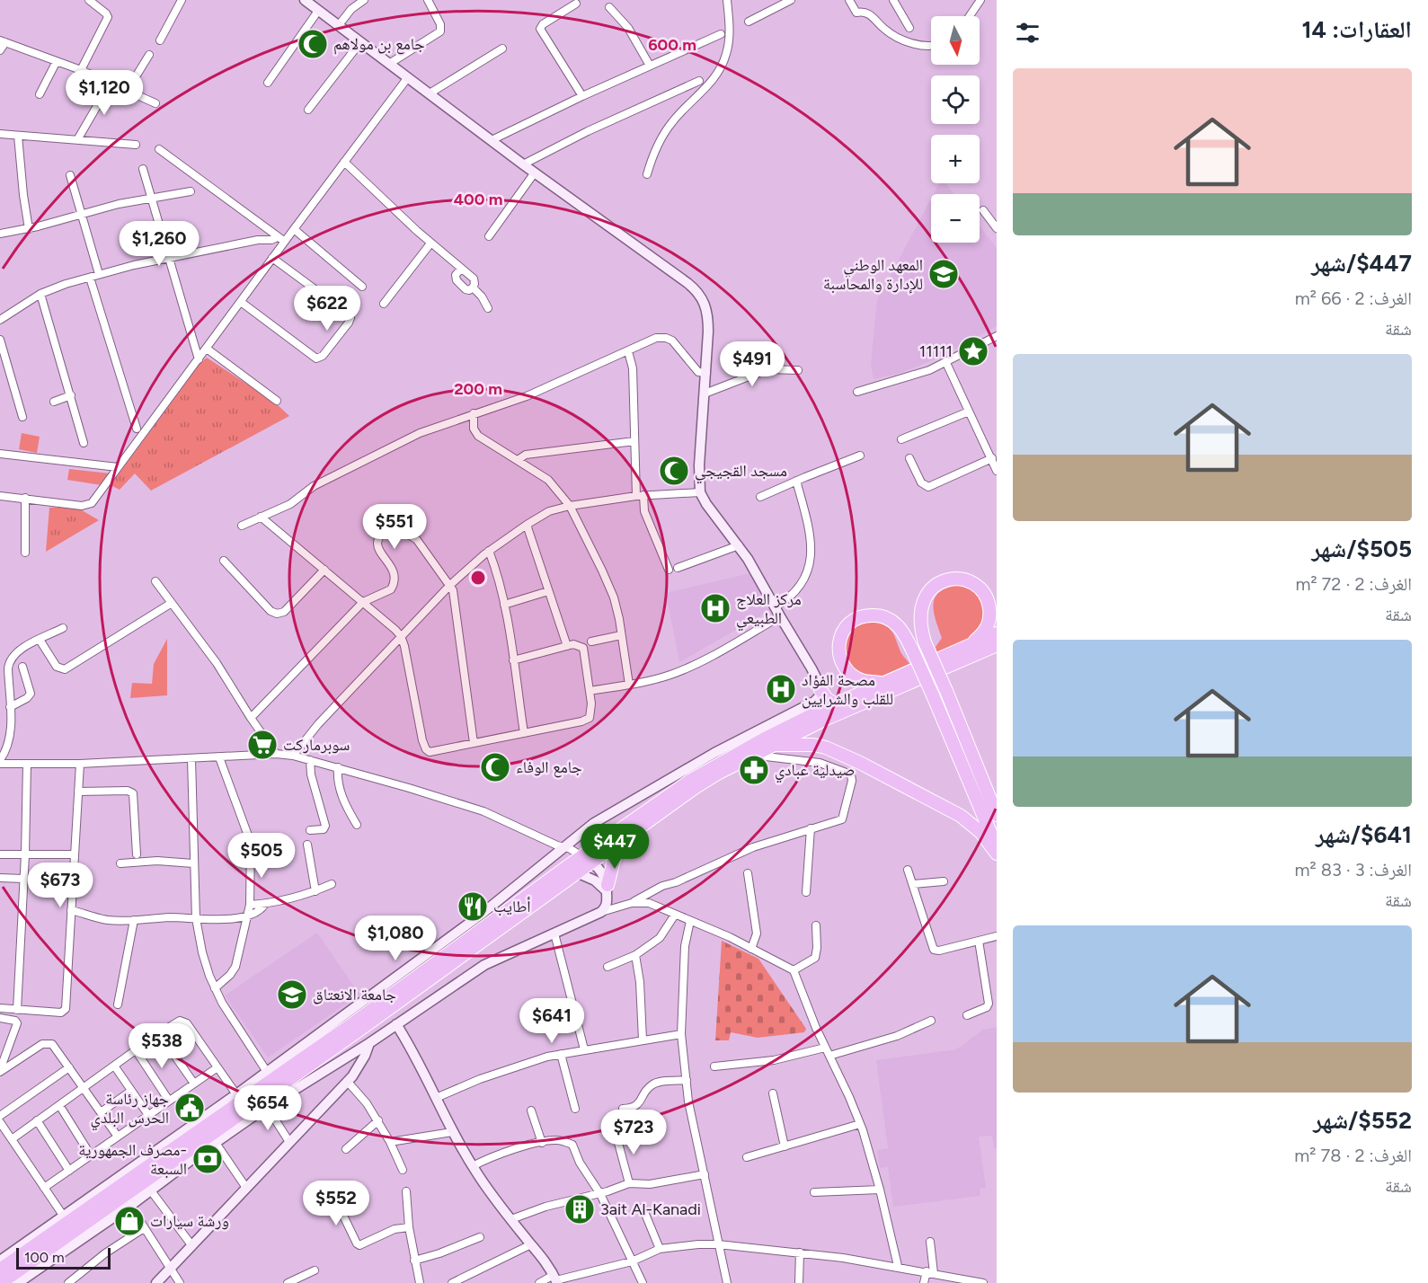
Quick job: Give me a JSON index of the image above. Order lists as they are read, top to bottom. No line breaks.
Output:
{"places":{"mosque":["جامع بن مولاهم","مسجد القجيجي","جامع الوفاء"],"school or university":["المعهد الوطني للإدارة والمحاسبة","جامعة الانعتاق"],"place":["11111"],"hospital":["مركز العلاج الطبيعي","مصحة الفؤاد للقلب والشرايين"],"supermarket":["سوبرماركت"],"pharmacy":["صيدلية عبادي"],"restaurant":["أطايب"],"public building":["جهاز رئاسة الحرس البلدي"],"bank":["مصرف الجمهورية- السبعة"],"building":["3ait Al-Kanadi"],"shop":["ورشة سيارات"]},"scale_bar":"100 m","north":"bottom","page":{"heading":"العقارات: 14","map_buttons":["+","−"],"list":[{"name":"$447/شهر","note":"الغرف: 2 · 66 m² · شقة"},{"name":"$505/شهر","note":"الغرف: 2 · 72 m² · شقة"},{"name":"$641/شهر","note":"الغرف: 3 · 83 m² · شقة"},{"name":"$552/شهر","note":"الغرف: 2 · 78 m² · شقة"}],"price":["$1,120","$1,260","$622","$491","$551","$447","$505","$673","$1,080","$641","$538","$654","$723","$552"],"scale":"100 m"},"rings":["600 m","400 m","200 m"]}
